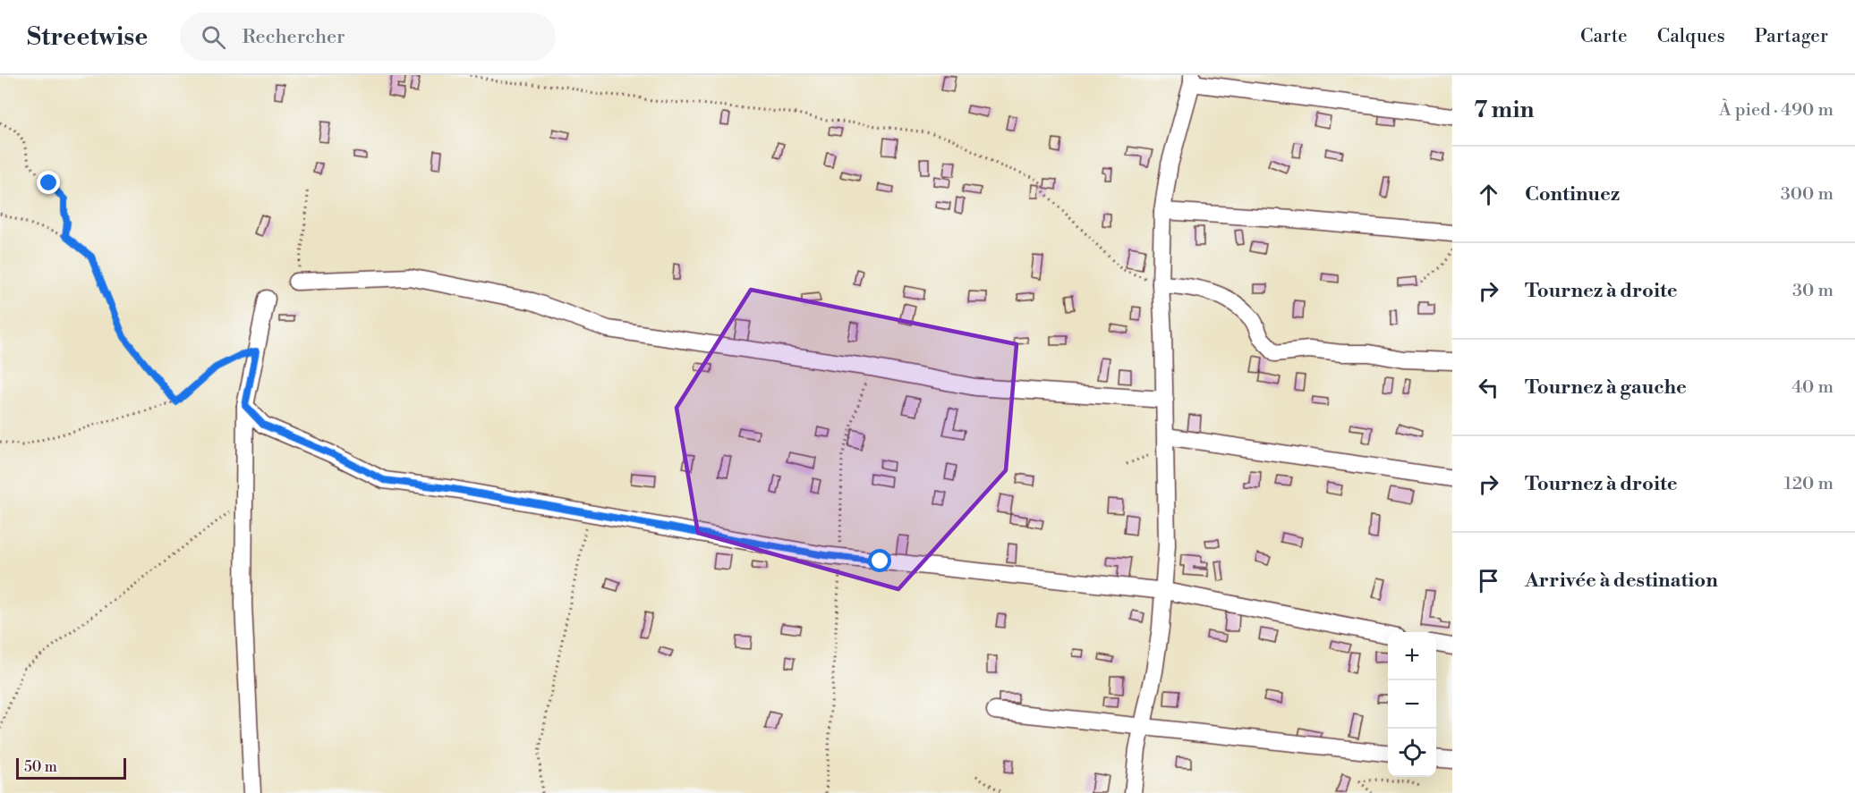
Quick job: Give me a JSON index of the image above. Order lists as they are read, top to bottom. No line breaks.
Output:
{"scale_bar":"50 m","page":{"header":"Streetwise","search":"Rechercher","nav":["Carte","Calques","Partager"],"heading":["7 min","À pied · 490 m"],"list":[["Continuez","300 m"],["Tournez à droite","30 m"],["Tournez à gauche","40 m"],["Tournez à droite","120 m"],"Arrivée à destination"],"map_buttons":["+","−"],"scale":"50 m"}}
